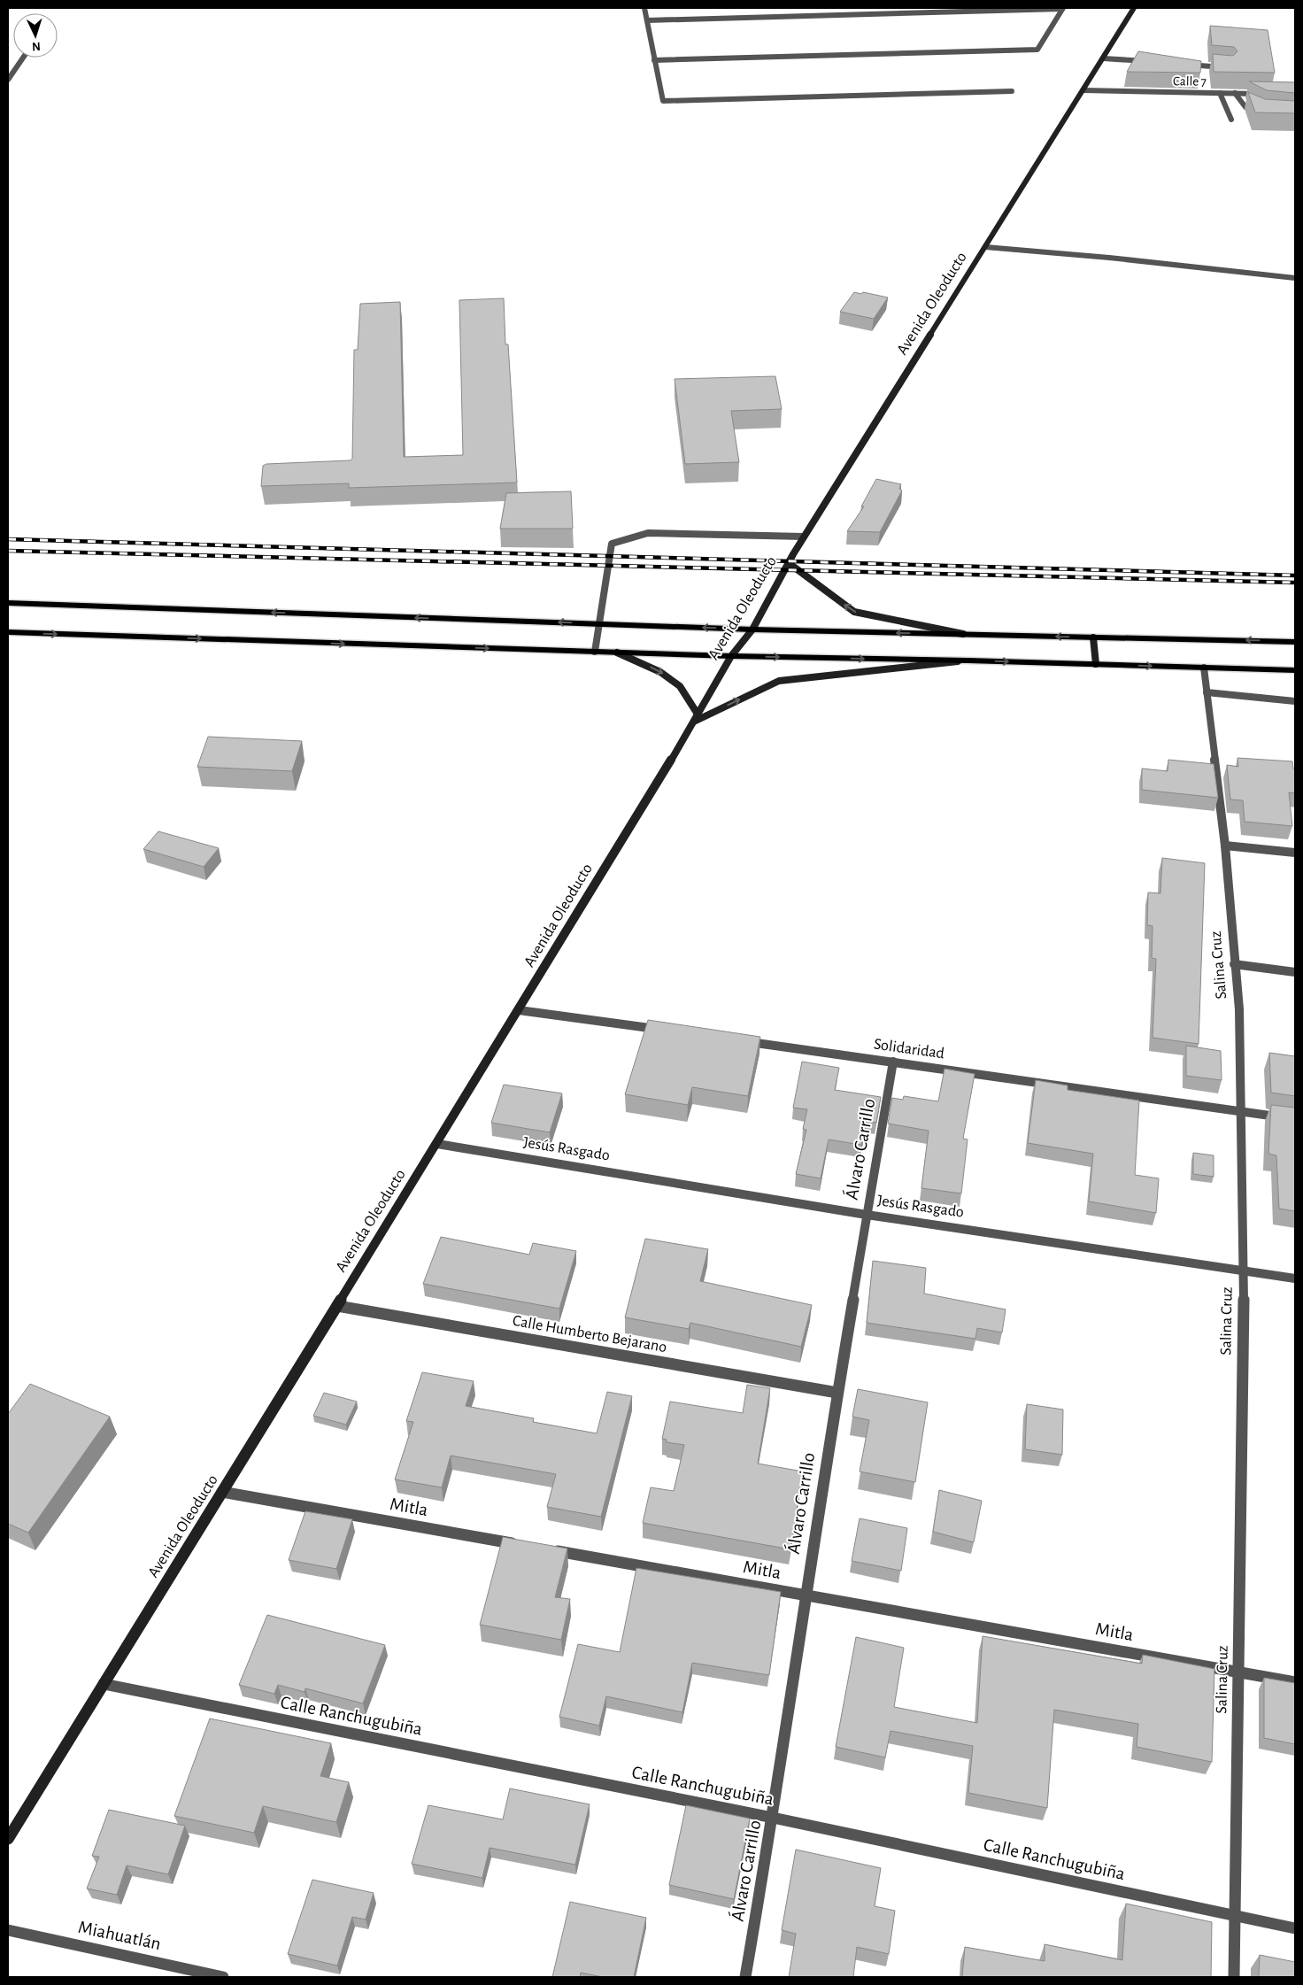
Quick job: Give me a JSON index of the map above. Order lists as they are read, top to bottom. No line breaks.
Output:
{"streets":{"main road":["Avenida Oleoducto"],"street":["Calle 7","Salina Cruz","Solidaridad","Jesús Rasgado","Álvaro Carrillo","Calle Humberto Bejarano","Mitla","Calle Ranchugubiña","Miahuatlán"]},"crossings":[["Calle 7","Avenida Oleoducto"],["Avenida Oleoducto","Jesús Rasgado"],["Avenida Oleoducto","Calle Humberto Bejarano"],["Avenida Oleoducto","Mitla"],["Avenida Oleoducto","Calle Ranchugubiña"],["Salina Cruz","Solidaridad"],["Salina Cruz","Jesús Rasgado"],["Salina Cruz","Mitla"],["Salina Cruz","Calle Ranchugubiña"],["Solidaridad","Álvaro Carrillo"],["Jesús Rasgado","Álvaro Carrillo"],["Álvaro Carrillo","Calle Humberto Bejarano"],["Álvaro Carrillo","Mitla"],["Álvaro Carrillo","Calle Ranchugubiña"]],"north":"bottom"}
